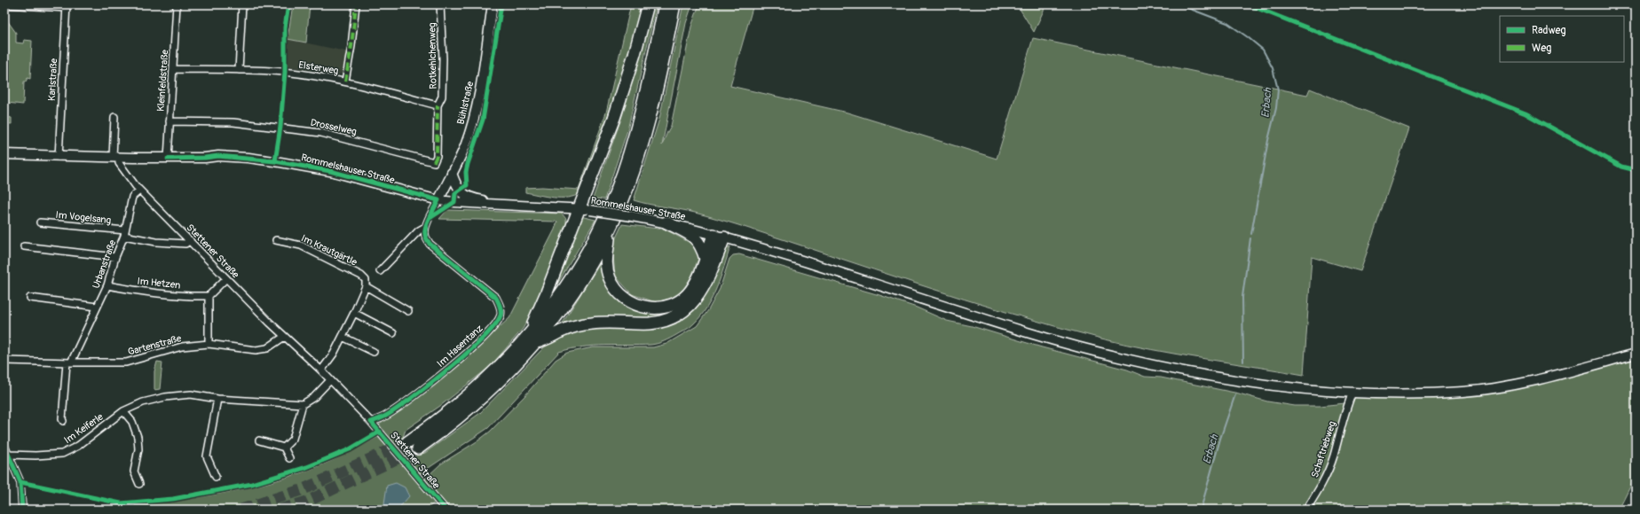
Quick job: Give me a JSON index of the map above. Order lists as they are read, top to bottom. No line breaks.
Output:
{"streets":{"main road":["Bühlstraße","Rommelshauser Straße"],"street":["Rotkehlchenweg","Elsterweg","Karlstraße","Kleinfeldstraße","Drosselweg","Im Vogelsang","Im Krautgärtle","Stettener Straße","Urbanstraße","Im Hetzen","Gartenstraße","Im Hasentanz","Im Keiferle","Schaftriebweg"]},"crossings":[["Rotkehlchenweg","Elsterweg"],["Rotkehlchenweg","Drosselweg"],["Elsterweg","Kleinfeldstraße"],["Elsterweg","Drosselweg"],["Karlstraße","Rommelshauser Straße"],["Kleinfeldstraße","Drosselweg"],["Kleinfeldstraße","Rommelshauser Straße"],["Bühlstraße","Rommelshauser Straße"],["Rommelshauser Straße","Stettener Straße"],["Rommelshauser Straße","Schaftriebweg"],["Im Vogelsang","Stettener Straße"],["Im Vogelsang","Urbanstraße"],["Stettener Straße","Urbanstraße"],["Stettener Straße","Gartenstraße"],["Stettener Straße","Im Hasentanz"],["Urbanstraße","Im Hetzen"],["Urbanstraße","Gartenstraße"]],"water":["Erbach"],"legend":["Radweg","Weg"]}
